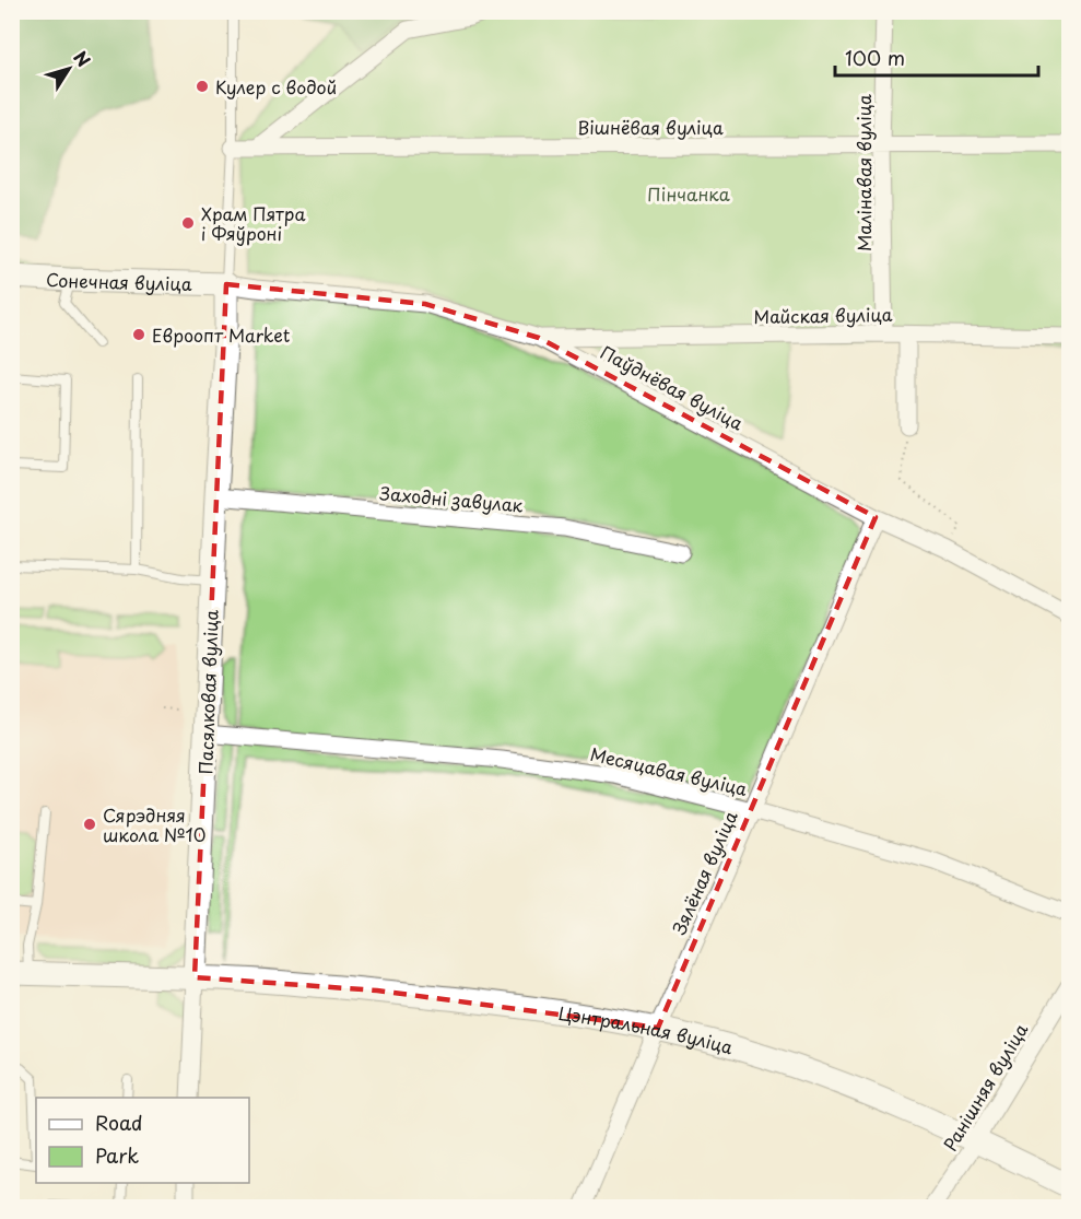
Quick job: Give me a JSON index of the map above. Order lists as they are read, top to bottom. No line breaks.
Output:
{"streets":{"street":["Вішнёвая вуліца","Малінавая вуліца","Сонечная вуліца","Майская вуліца","Паўднёвая вуліца","Заходні завулак","Пасялковая вуліца","Месяцавая вуліца","Зялёная вуліца","Цэнтральная вуліца","Ранішняя вуліца"]},"crossings":[["Вішнёвая вуліца","Малінавая вуліца"],["Малінавая вуліца","Майская вуліца"],["Сонечная вуліца","Паўднёвая вуліца"],["Сонечная вуліца","Пасялковая вуліца"],["Майская вуліца","Паўднёвая вуліца"],["Паўднёвая вуліца","Пасялковая вуліца"],["Паўднёвая вуліца","Зялёная вуліца"],["Заходні завулак","Пасялковая вуліца"],["Пасялковая вуліца","Месяцавая вуліца"],["Пасялковая вуліца","Цэнтральная вуліца"],["Месяцавая вуліца","Зялёная вуліца"],["Зялёная вуліца","Цэнтральная вуліца"],["Цэнтральная вуліца","Ранішняя вуліца"]],"parks":["Пінчанка"],"places":["Кулер с водой","Храм Пятра і Фяўроні","Евроопт Market","Сярэдняя школа №10"],"legend":["Road","Park"],"scale_bar":"100 m","north":"top right"}
